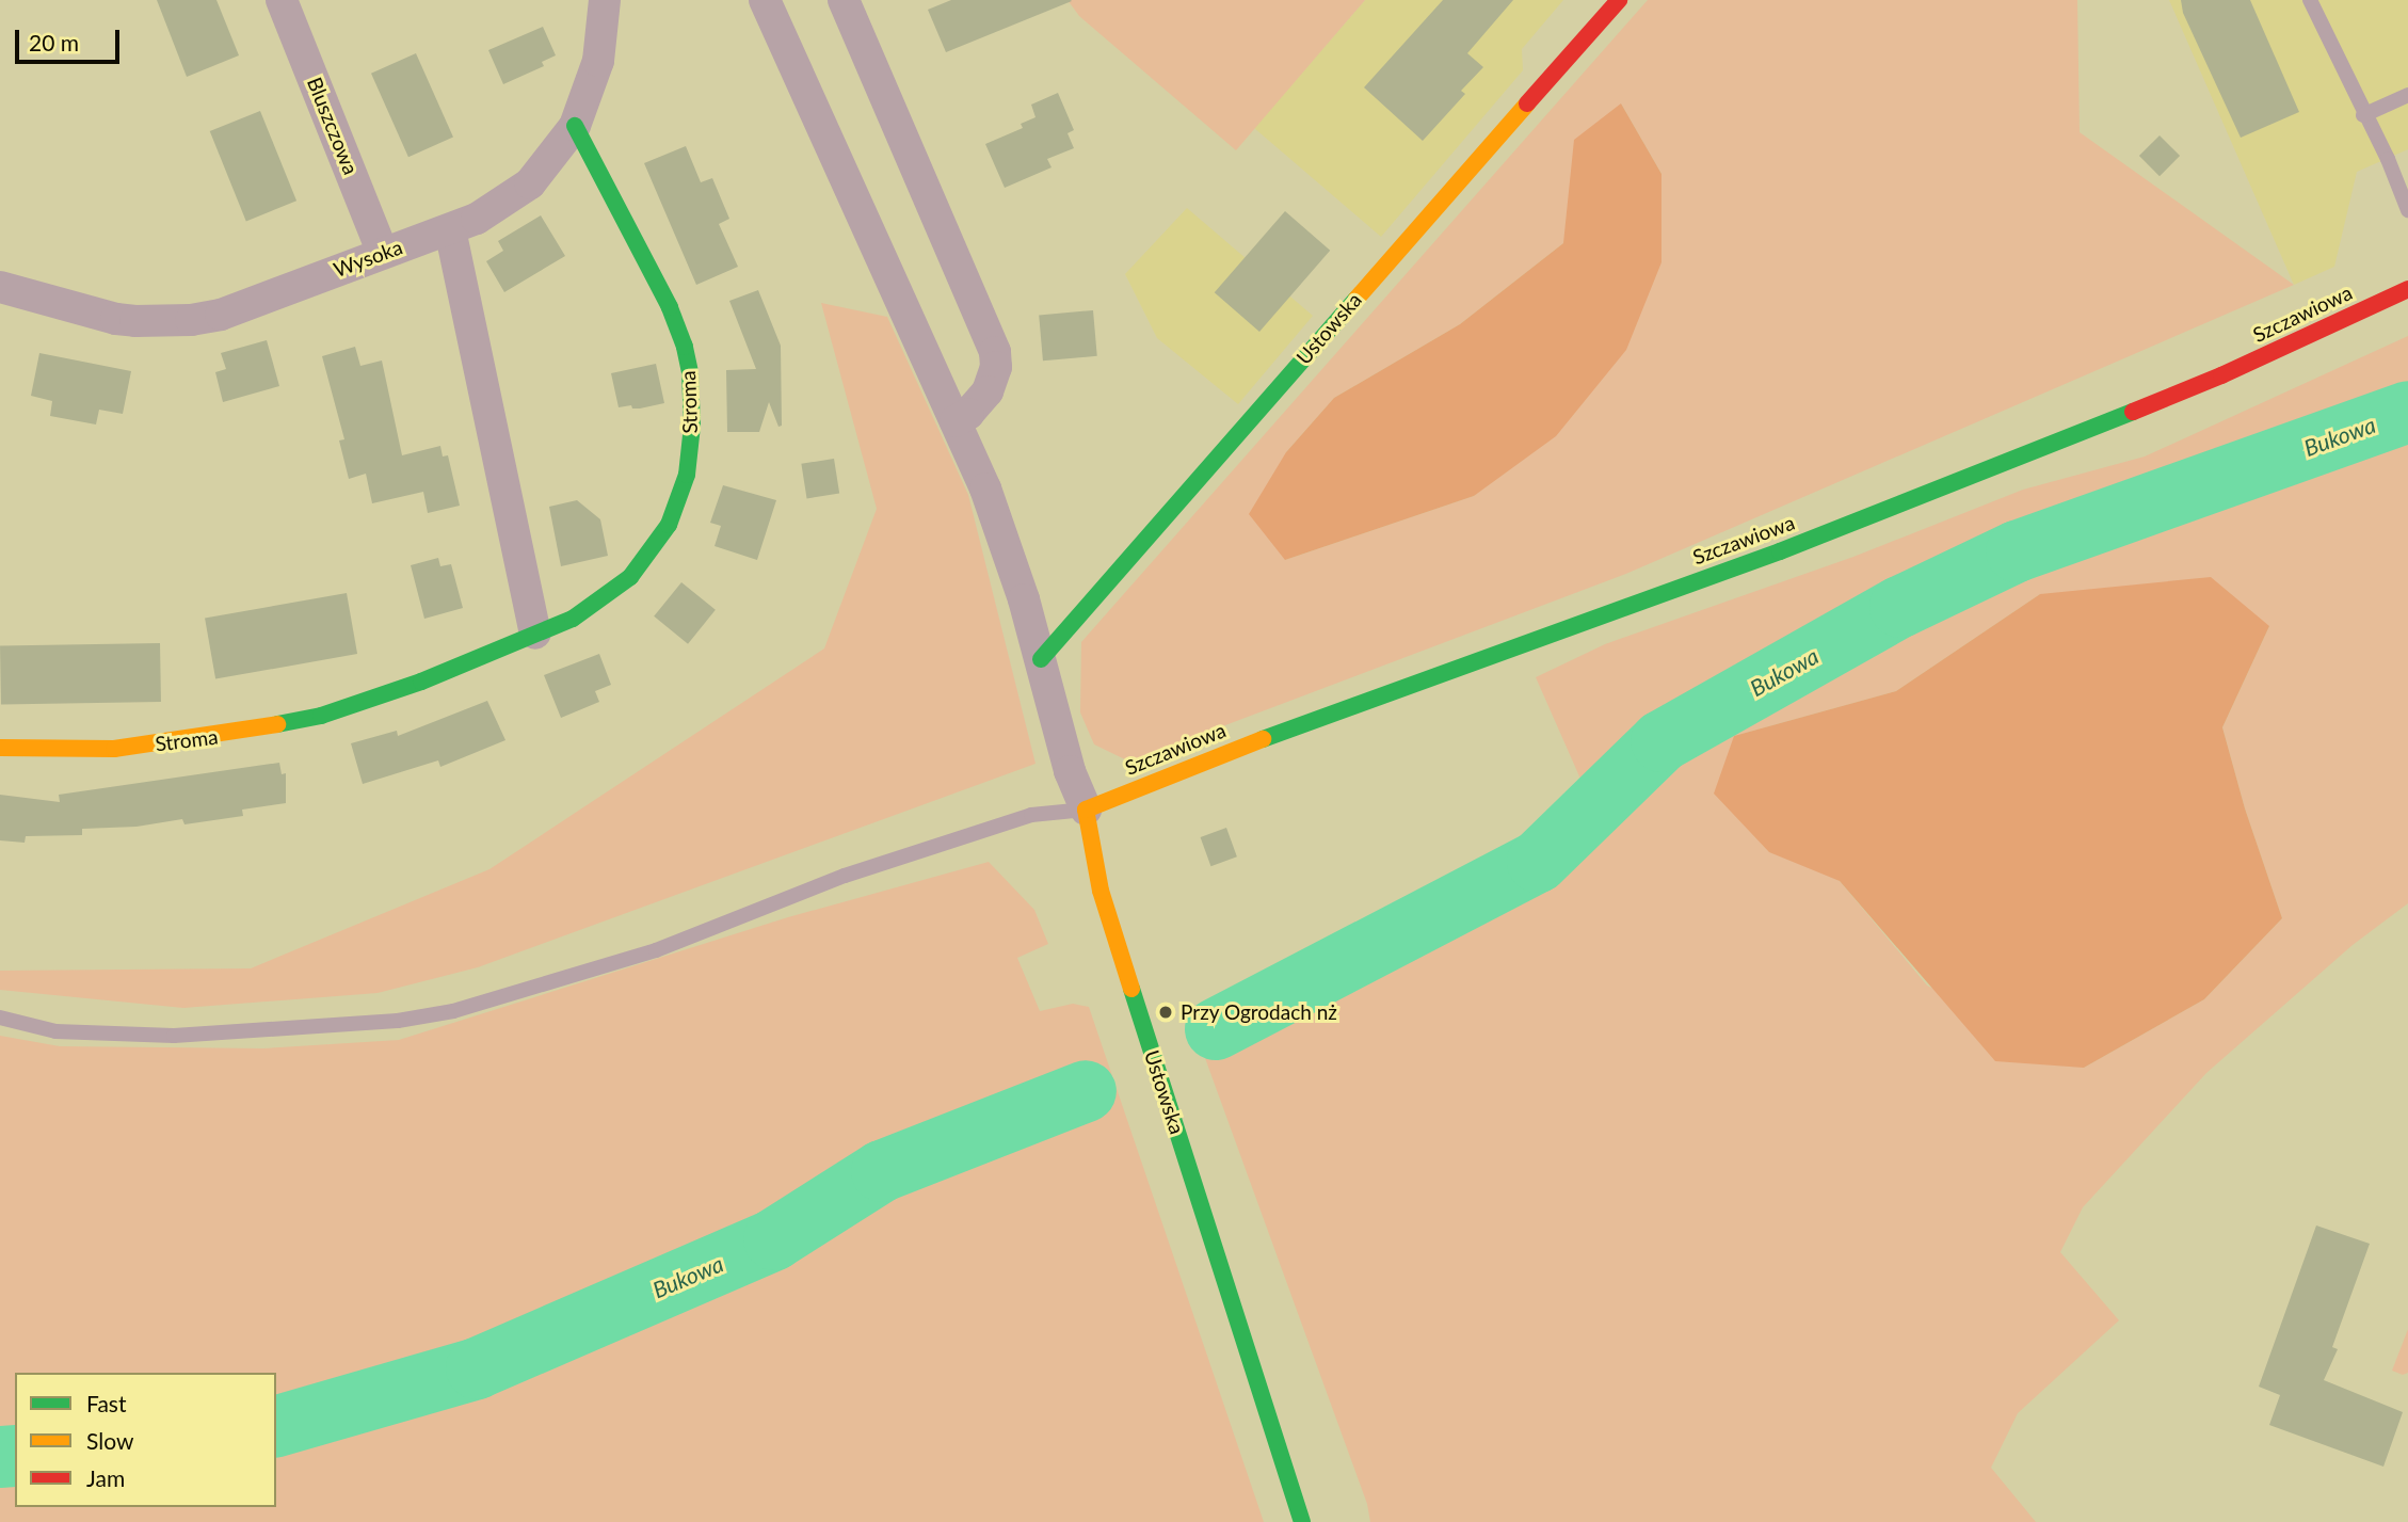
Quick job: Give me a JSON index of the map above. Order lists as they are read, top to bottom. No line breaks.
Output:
{"streets":{"street":["Bluszczowa","Wysoka","Szczawiowa","Ustowska","Stroma"]},"crossings":[["Bluszczowa","Wysoka"],["Wysoka","Stroma"],["Szczawiowa","Ustowska"]],"water":["Bukowa"],"places":["Przy Ogrodach nż"],"legend":["Fast","Slow","Jam"],"scale_bar":"20 m"}
